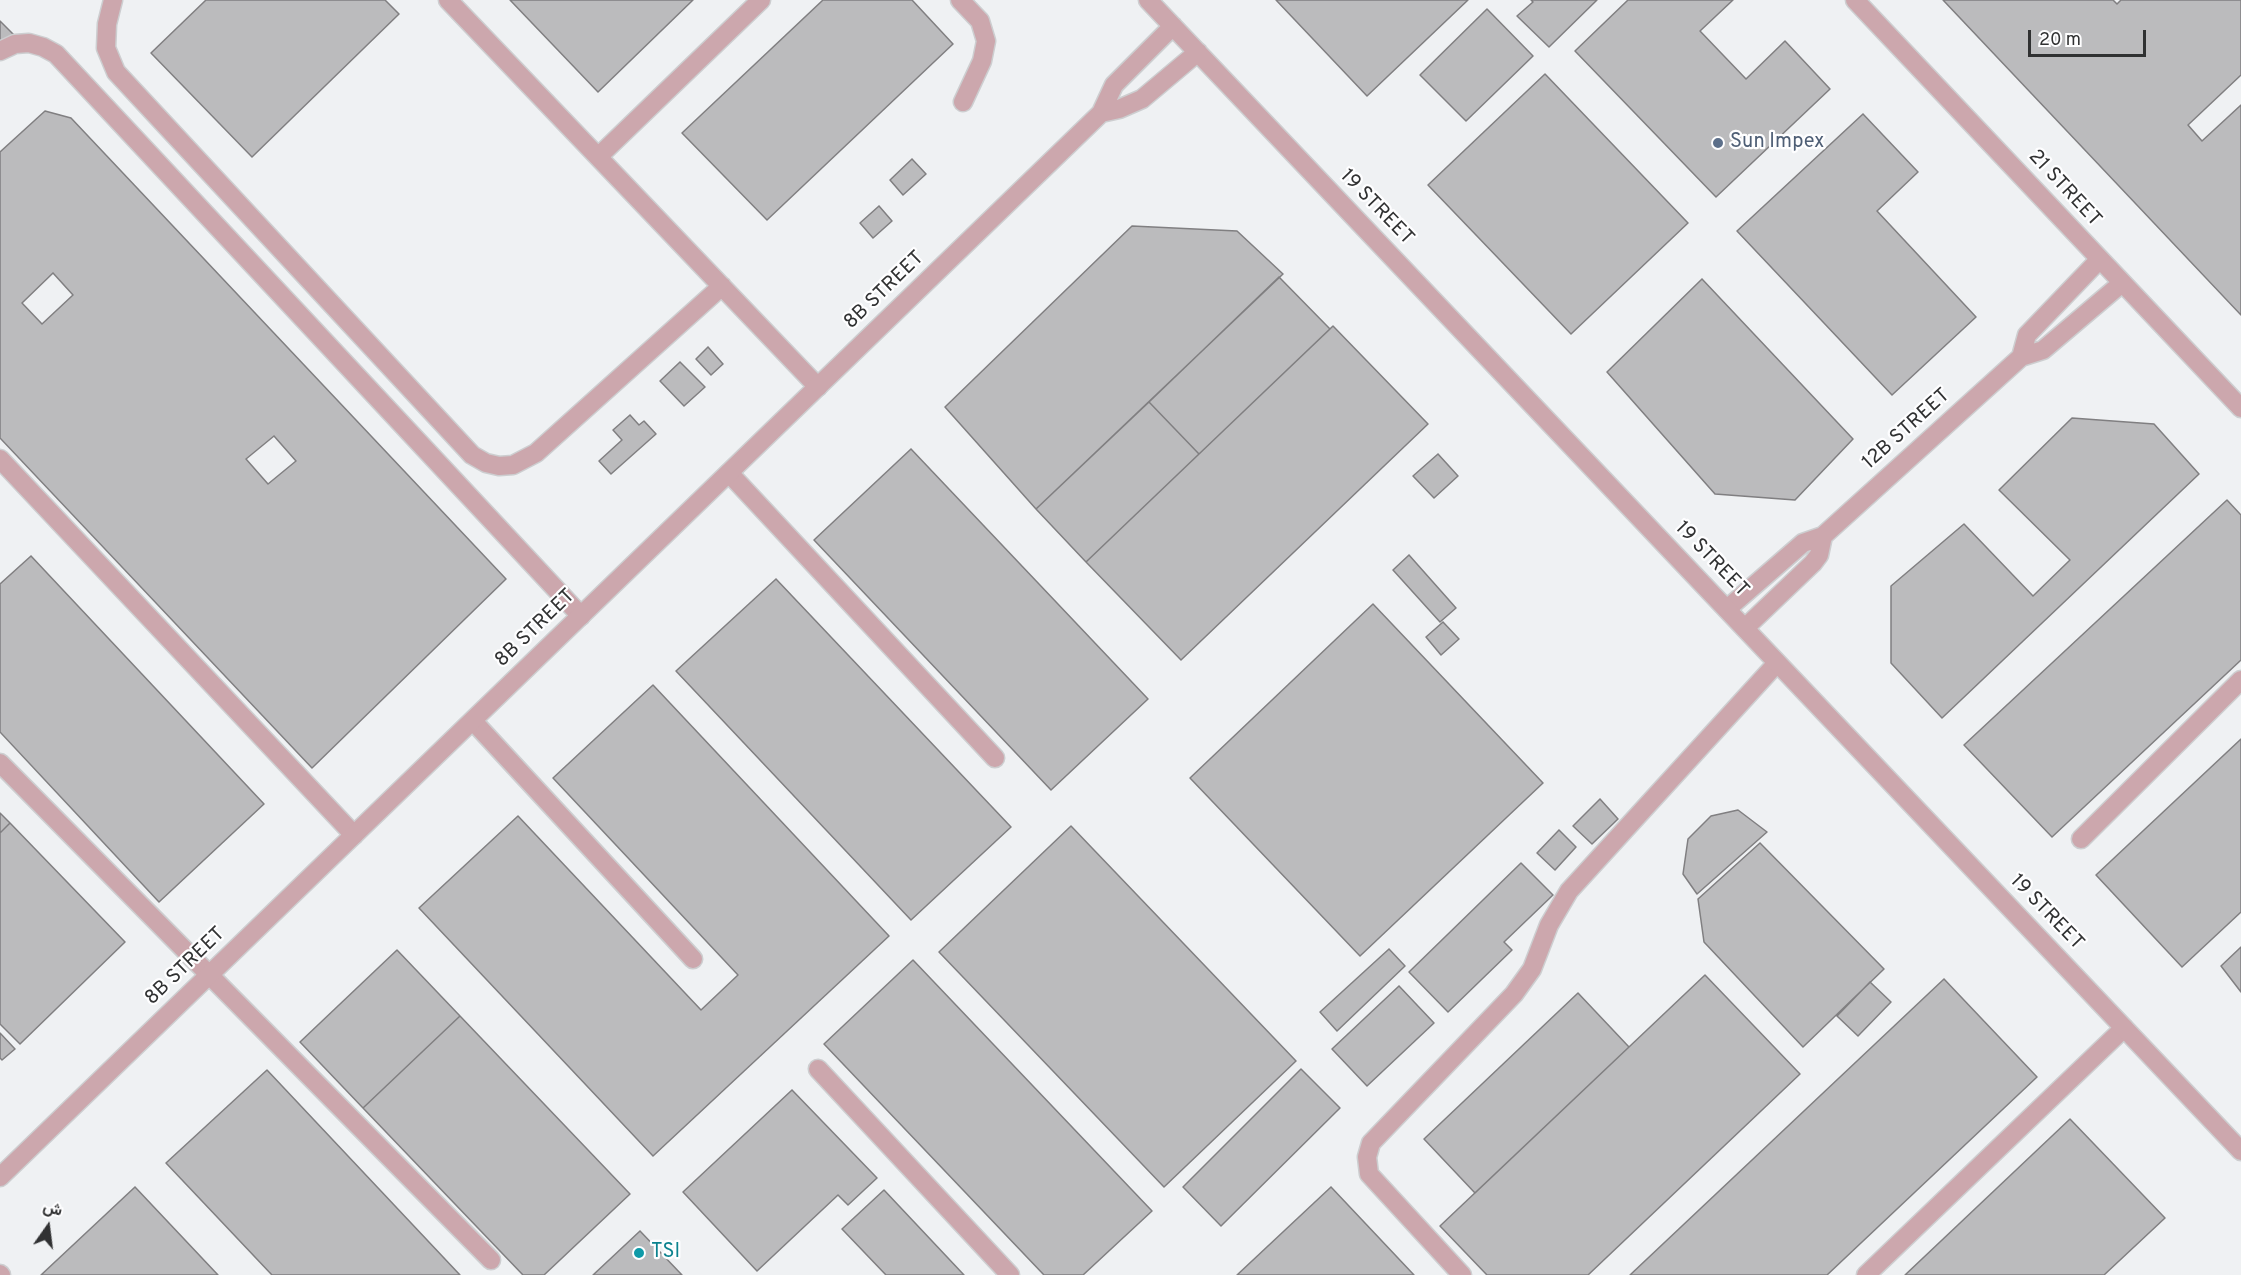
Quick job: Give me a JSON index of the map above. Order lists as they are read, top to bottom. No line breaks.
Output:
{"streets":{"street":["21 STREET","19 STREET","8B STREET","12B STREET"]},"crossings":[["21 STREET","12B STREET"],["19 STREET","8B STREET"],["19 STREET","12B STREET"]],"places":["Sun Impex","TSI"],"scale_bar":"20 m","north":"top"}
